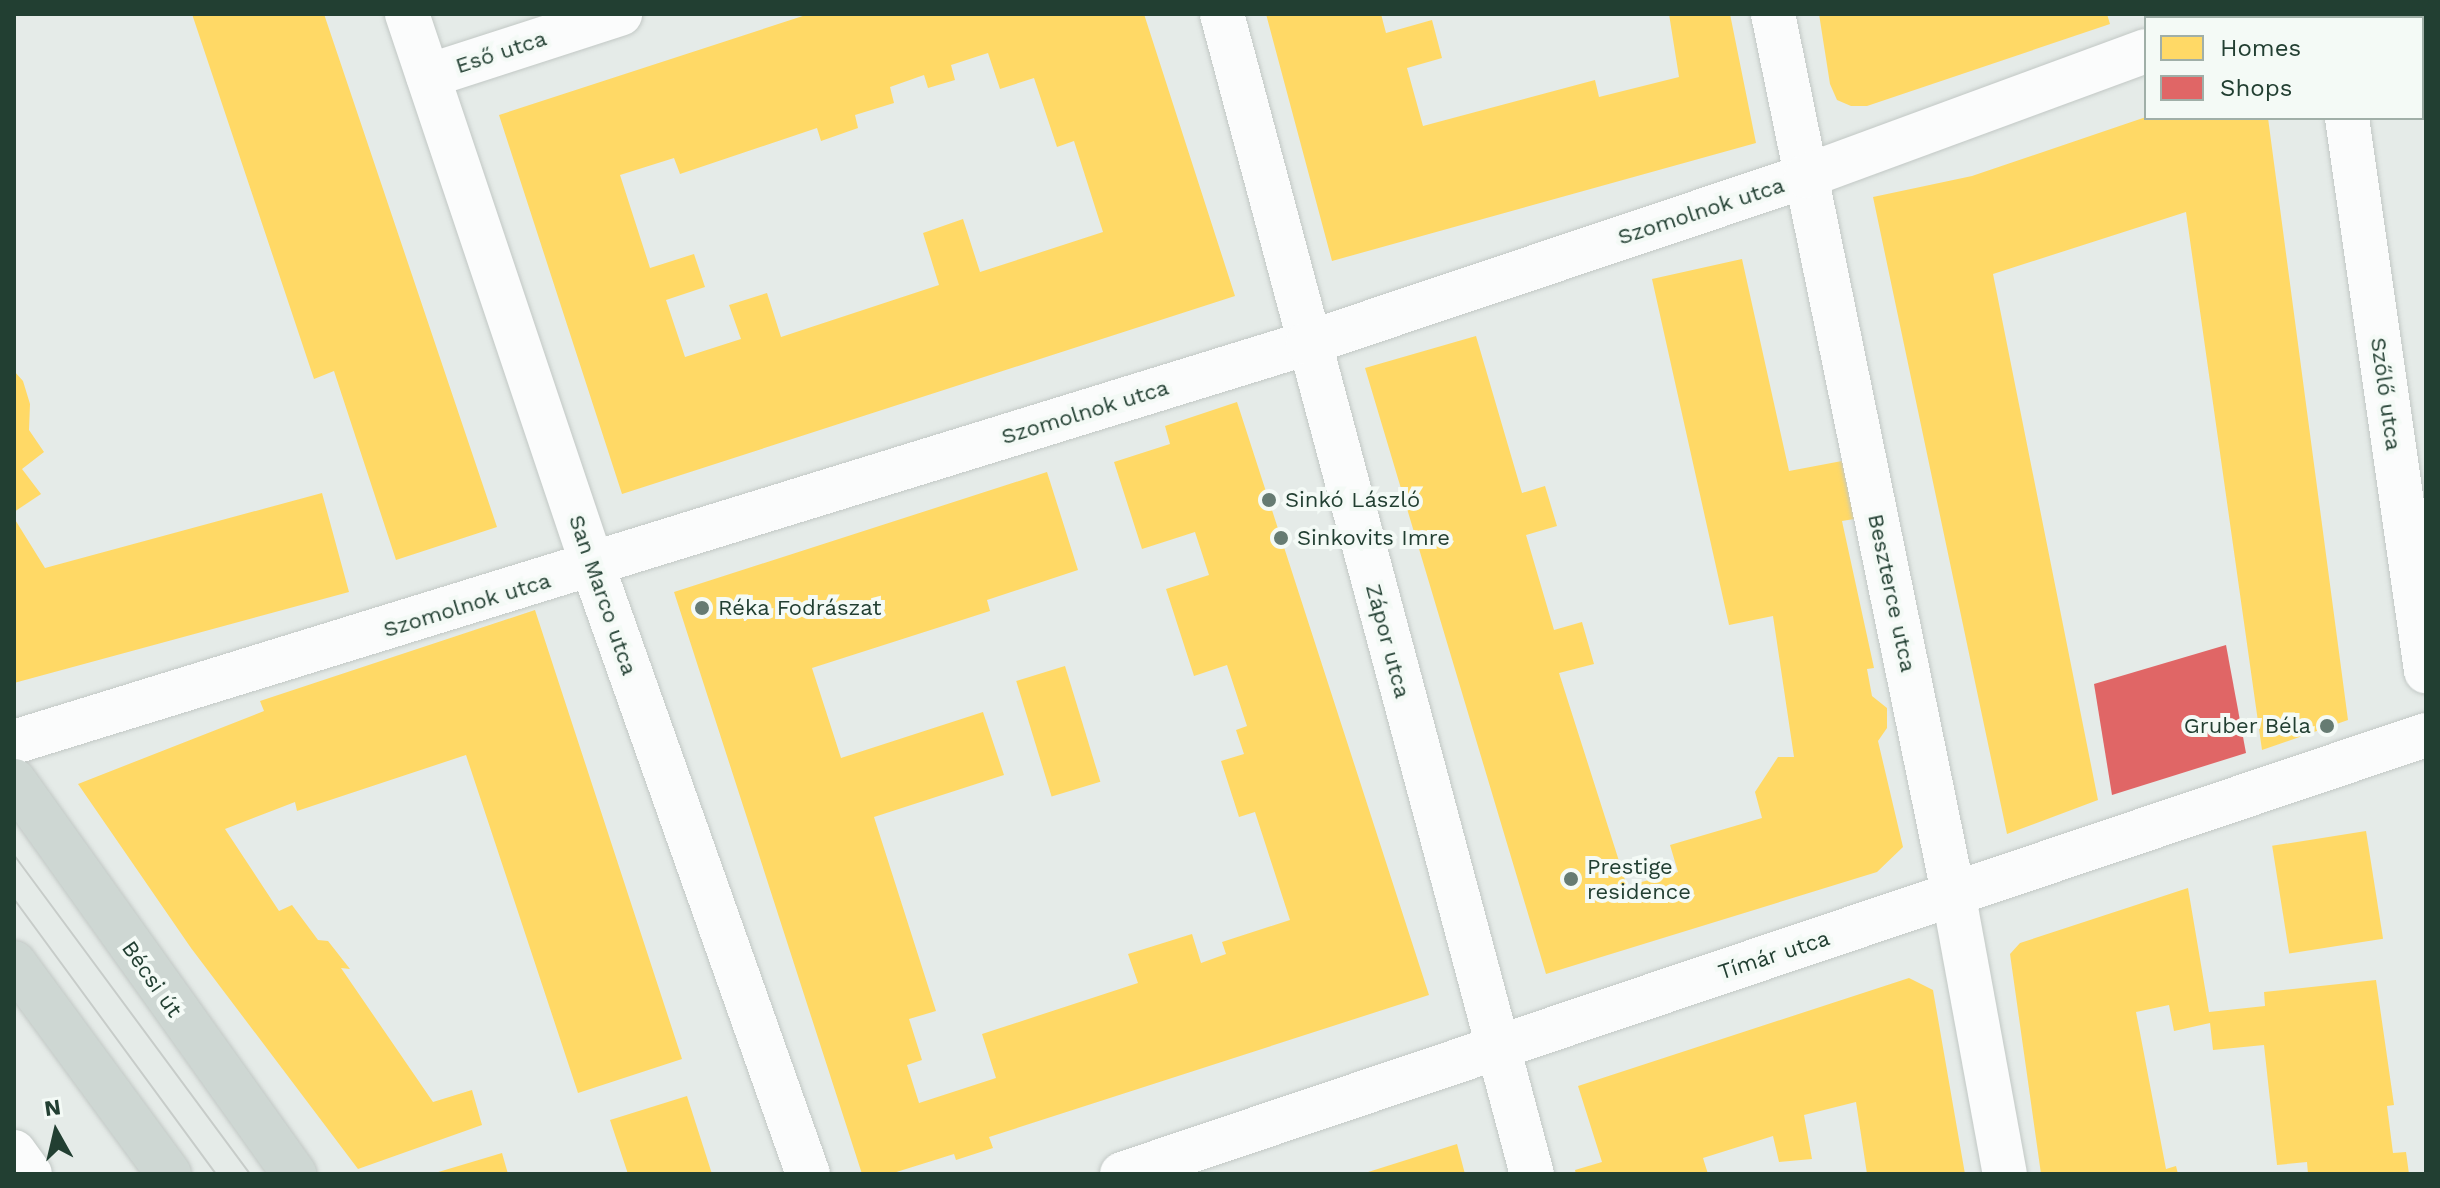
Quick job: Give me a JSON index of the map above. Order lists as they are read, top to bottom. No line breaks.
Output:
{"streets":{"main road":["Bécsi út"],"street":["Eső utca","Szomolnok utca","Szőlő utca","Beszterce utca","San Marco utca","Zápor utca","Tímár utca"]},"crossings":[["Eső utca","San Marco utca"],["Szomolnok utca","Beszterce utca"],["Szomolnok utca","San Marco utca"],["Szomolnok utca","Zápor utca"],["Beszterce utca","Tímár utca"],["Zápor utca","Tímár utca"]],"places":["Sinkó László","Sinkovits Imre","Réka Fodrászat","Gruber Béla","Prestige residence"],"legend":["Homes","Shops"],"north":"top"}
